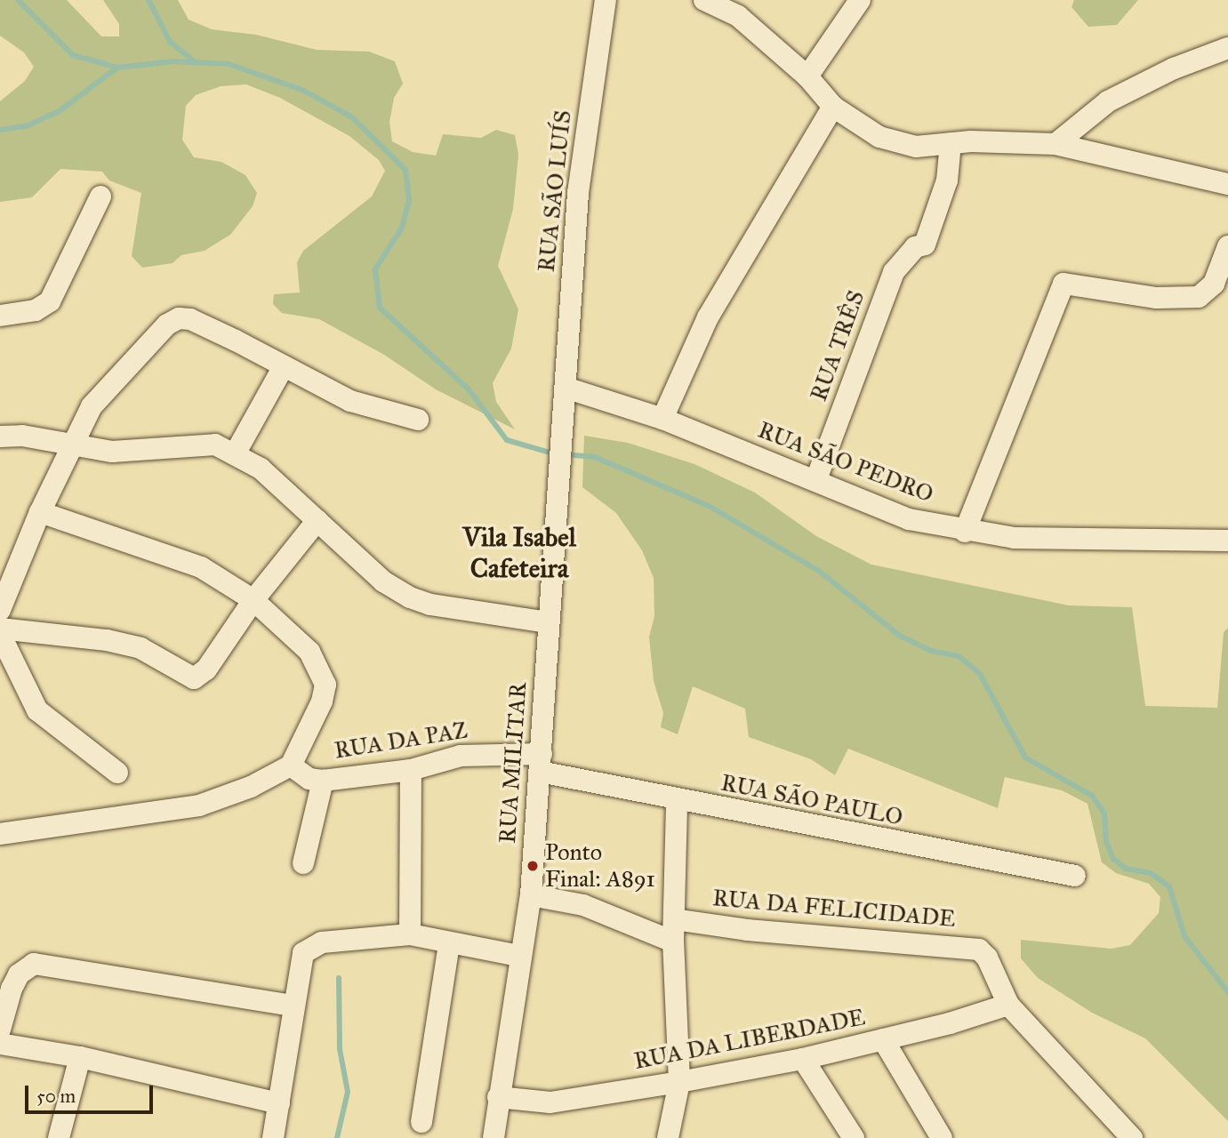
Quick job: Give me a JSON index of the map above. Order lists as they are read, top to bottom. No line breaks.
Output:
{"streets":{"street":["RUA SÃO LUÍS","RUA TRÊS","RUA SÃO PEDRO","RUA DA PAZ","RUA MILITAR","RUA SÃO PAULO","RUA DA FELICIDADE","RUA DA LIBERDADE"]},"crossings":[["RUA SÃO LUÍS","RUA SÃO PEDRO"],["RUA SÃO LUÍS","RUA MILITAR"],["RUA TRÊS","RUA SÃO PEDRO"],["RUA SÃO PEDRO","RUA MILITAR"],["RUA DA PAZ","RUA MILITAR"],["RUA DA PAZ","RUA SÃO PAULO"],["RUA MILITAR","RUA SÃO PAULO"],["RUA MILITAR","RUA DA LIBERDADE"],["RUA DA FELICIDADE","RUA DA LIBERDADE"]],"districts":["Vila Isabel Cafeteira"],"places":["Ponto Final: A891"],"scale_bar":"50 m"}
